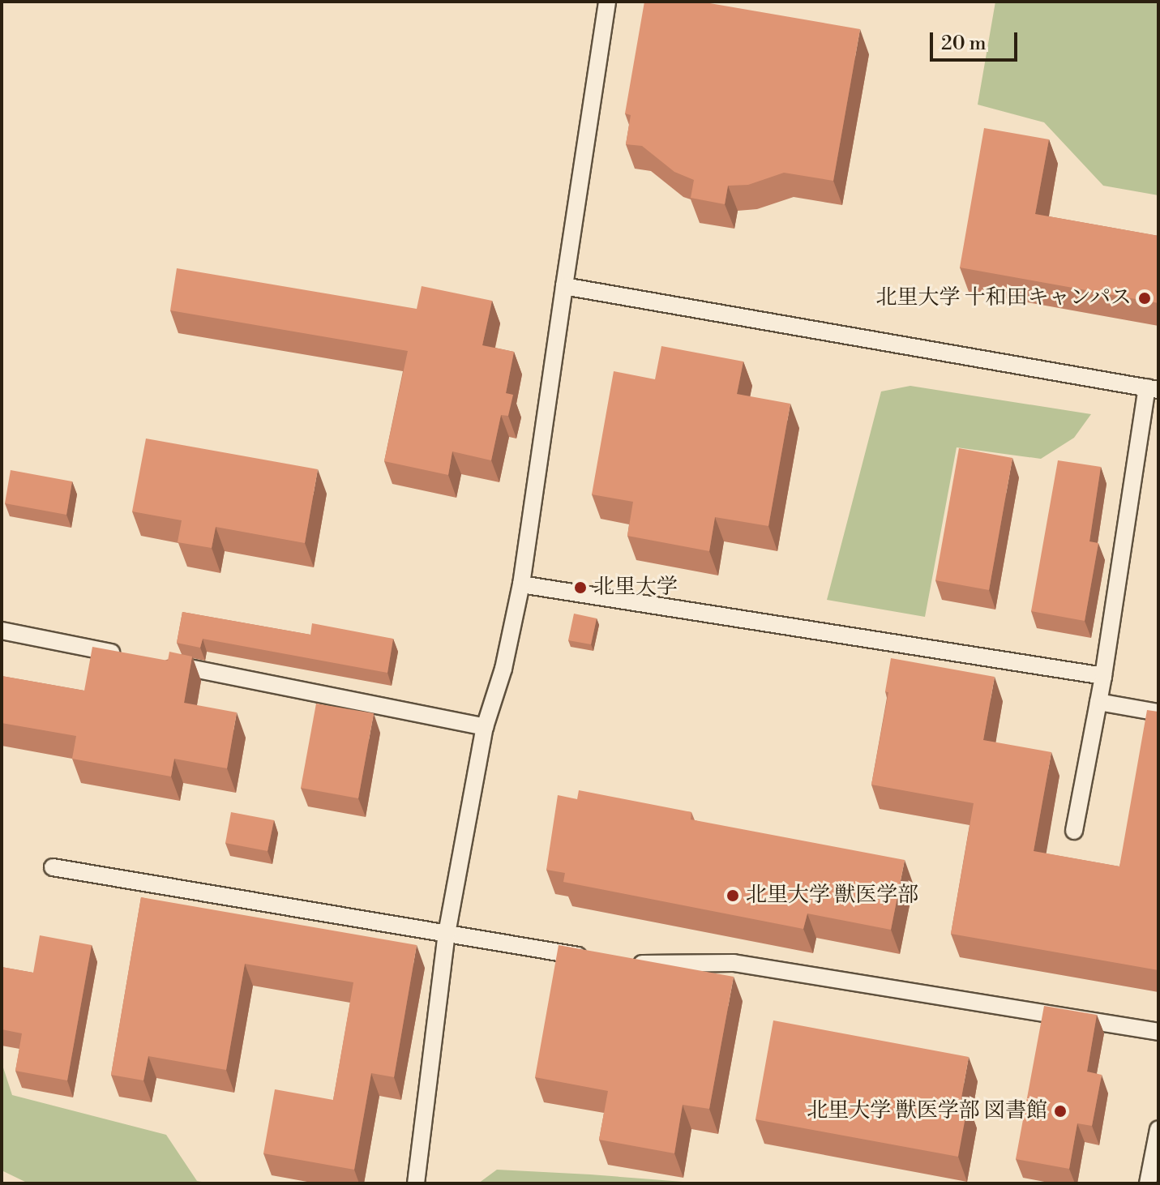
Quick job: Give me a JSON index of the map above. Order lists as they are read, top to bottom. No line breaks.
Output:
{"places":["北里大学 十和田キャンパス","北里大学","北里大学 獣医学部","北里大学 獣医学部 図書館"],"scale_bar":"20 m"}
